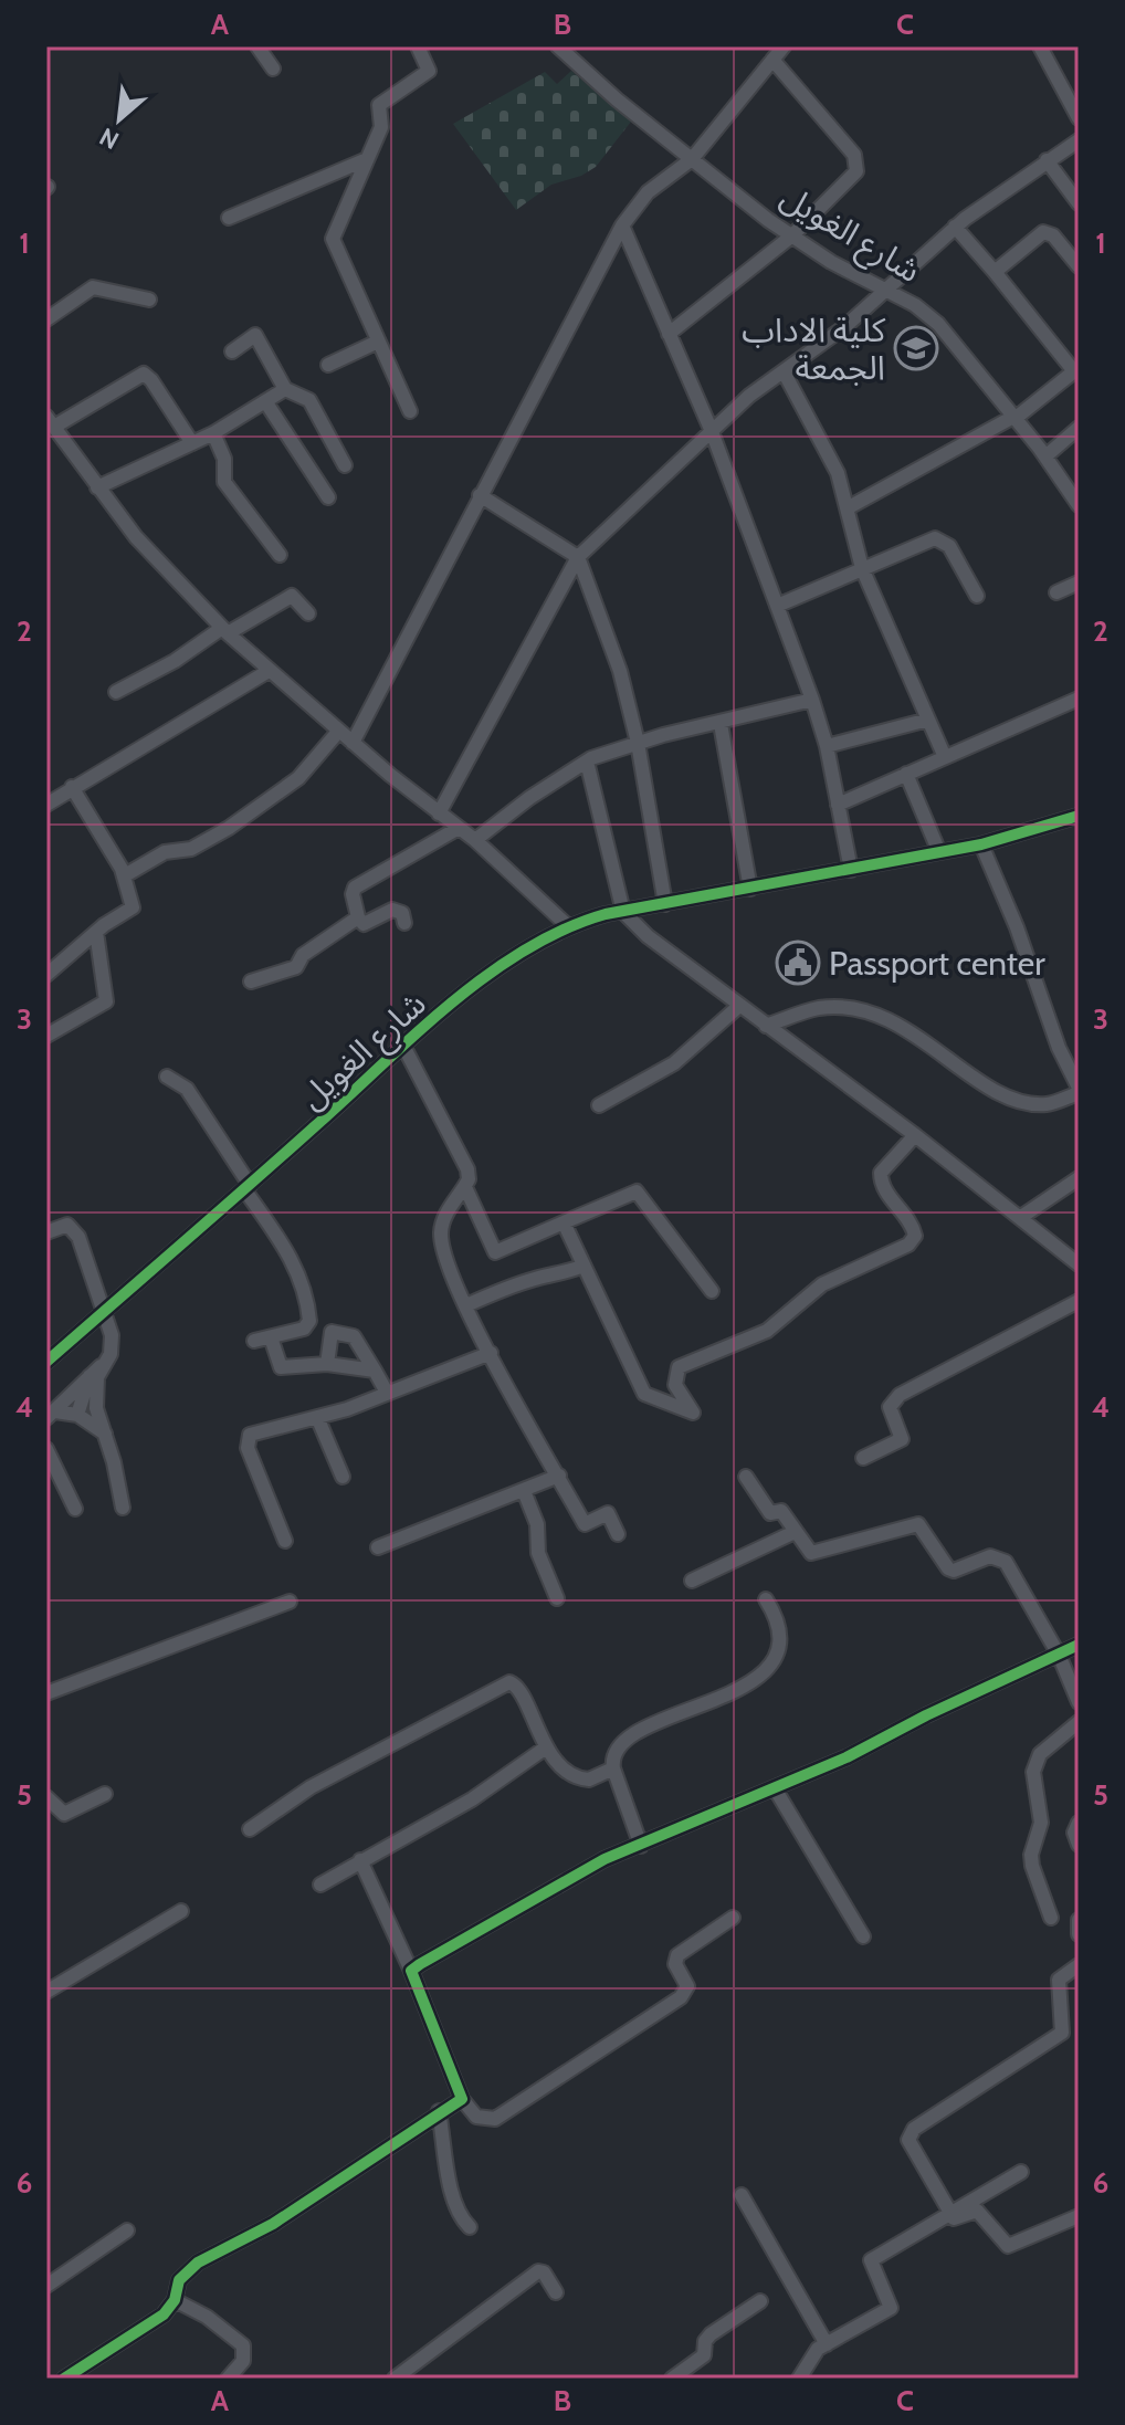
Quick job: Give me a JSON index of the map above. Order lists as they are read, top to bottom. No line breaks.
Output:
{"streets":{"street":["شارع الغويل"]},"places":{"school or university":["كلية اﻻداب الجمعة"],"public building":["Passport center"]},"north":"bottom left","grid":{"columns":["A","B","C"],"rows":["1","2","3","4","5","6"]}}
